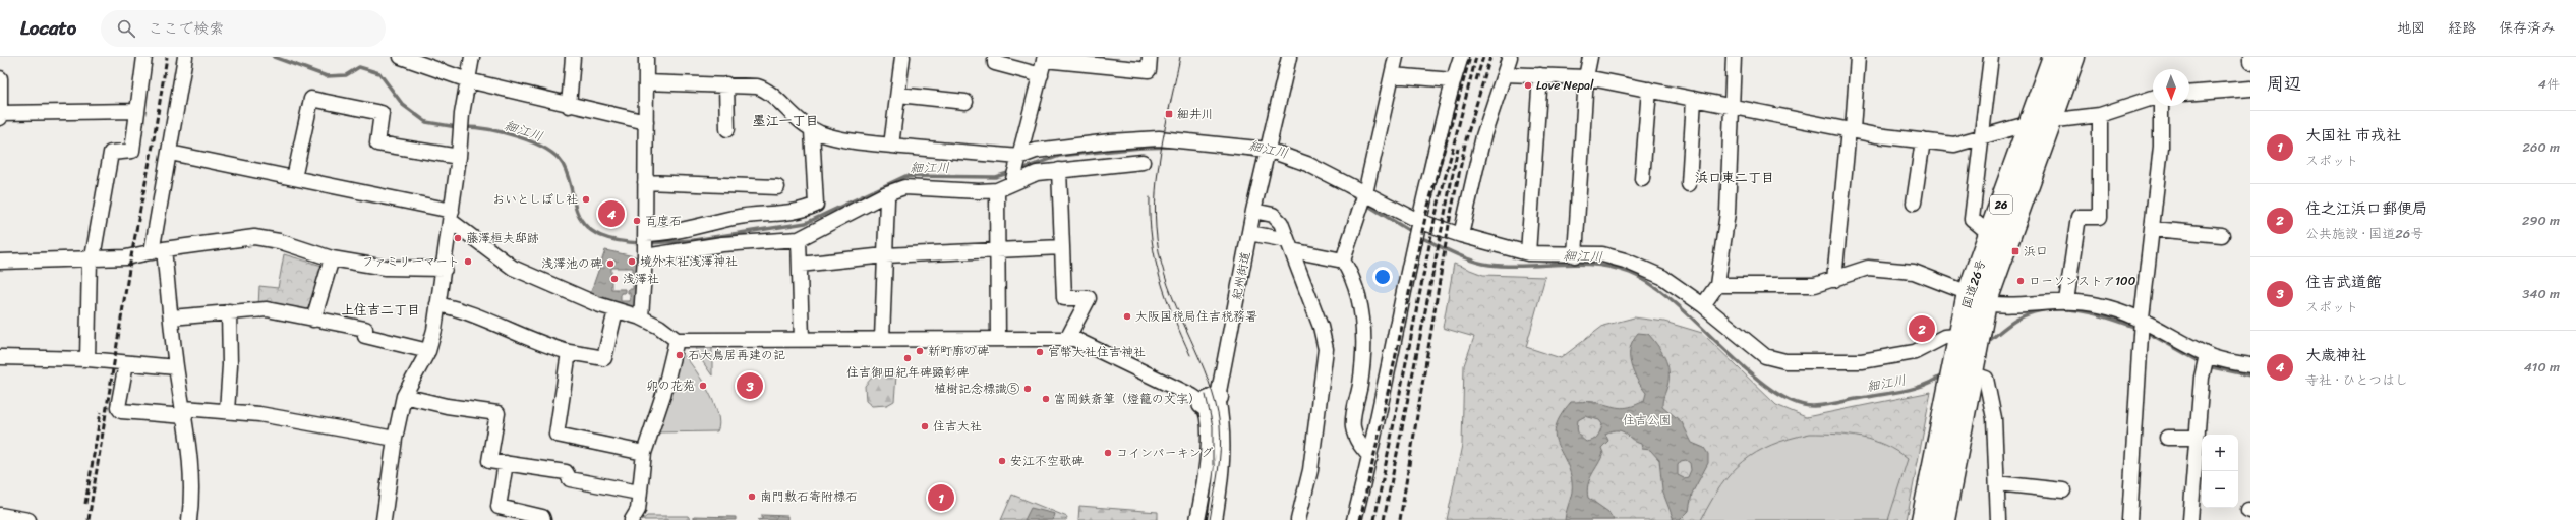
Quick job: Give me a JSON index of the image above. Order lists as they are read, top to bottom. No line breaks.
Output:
{"streets":{"highway":["26","国道26号"],"street":["紀州街道"]},"districts":["墨江一丁目","浜口東二丁目","上住吉二丁目"],"water":["細江川"],"parks":["住吉公園"],"places":{"other":["Love Nepal","おいとしぼし社","百度石","藤澤桓夫邸跡","ファミリーマート","境外末社浅澤神社","浅澤池の碑","浅澤社","ローソンストア100","大阪国税局住吉税務署","新町廓の碑","官幣大社住吉神社","石大鳥居再建の記","住吉御田紀年碑顕彰碑","卯の花苑","植樹記念標識⑤","富岡鉄斎筆（燈籠の文字）","住吉大社","コインパーキング","安江不空歌碑","南門敷石寄附標石"],"transit":["細井川","浜口"]},"north":"bottom","page":{"header":"Locato","search":"ここで検索","nav":["地図","経路","保存済み"],"heading":["周辺","4件"],"list":[{"mark":"1","name":"大国社 市戎社","note":"スポット","value":"260 m"},{"mark":"2","name":"住之江浜口郵便局","note":"公共施設 · 国道26号","value":"290 m"},{"mark":"3","name":"住吉武道館","note":"スポット","value":"340 m"},{"mark":"4","name":"大歳神社","note":"寺社 · ひとつはし","value":"410 m"}],"pins":["4","2","3","1"],"map_buttons":["+","−"]}}
